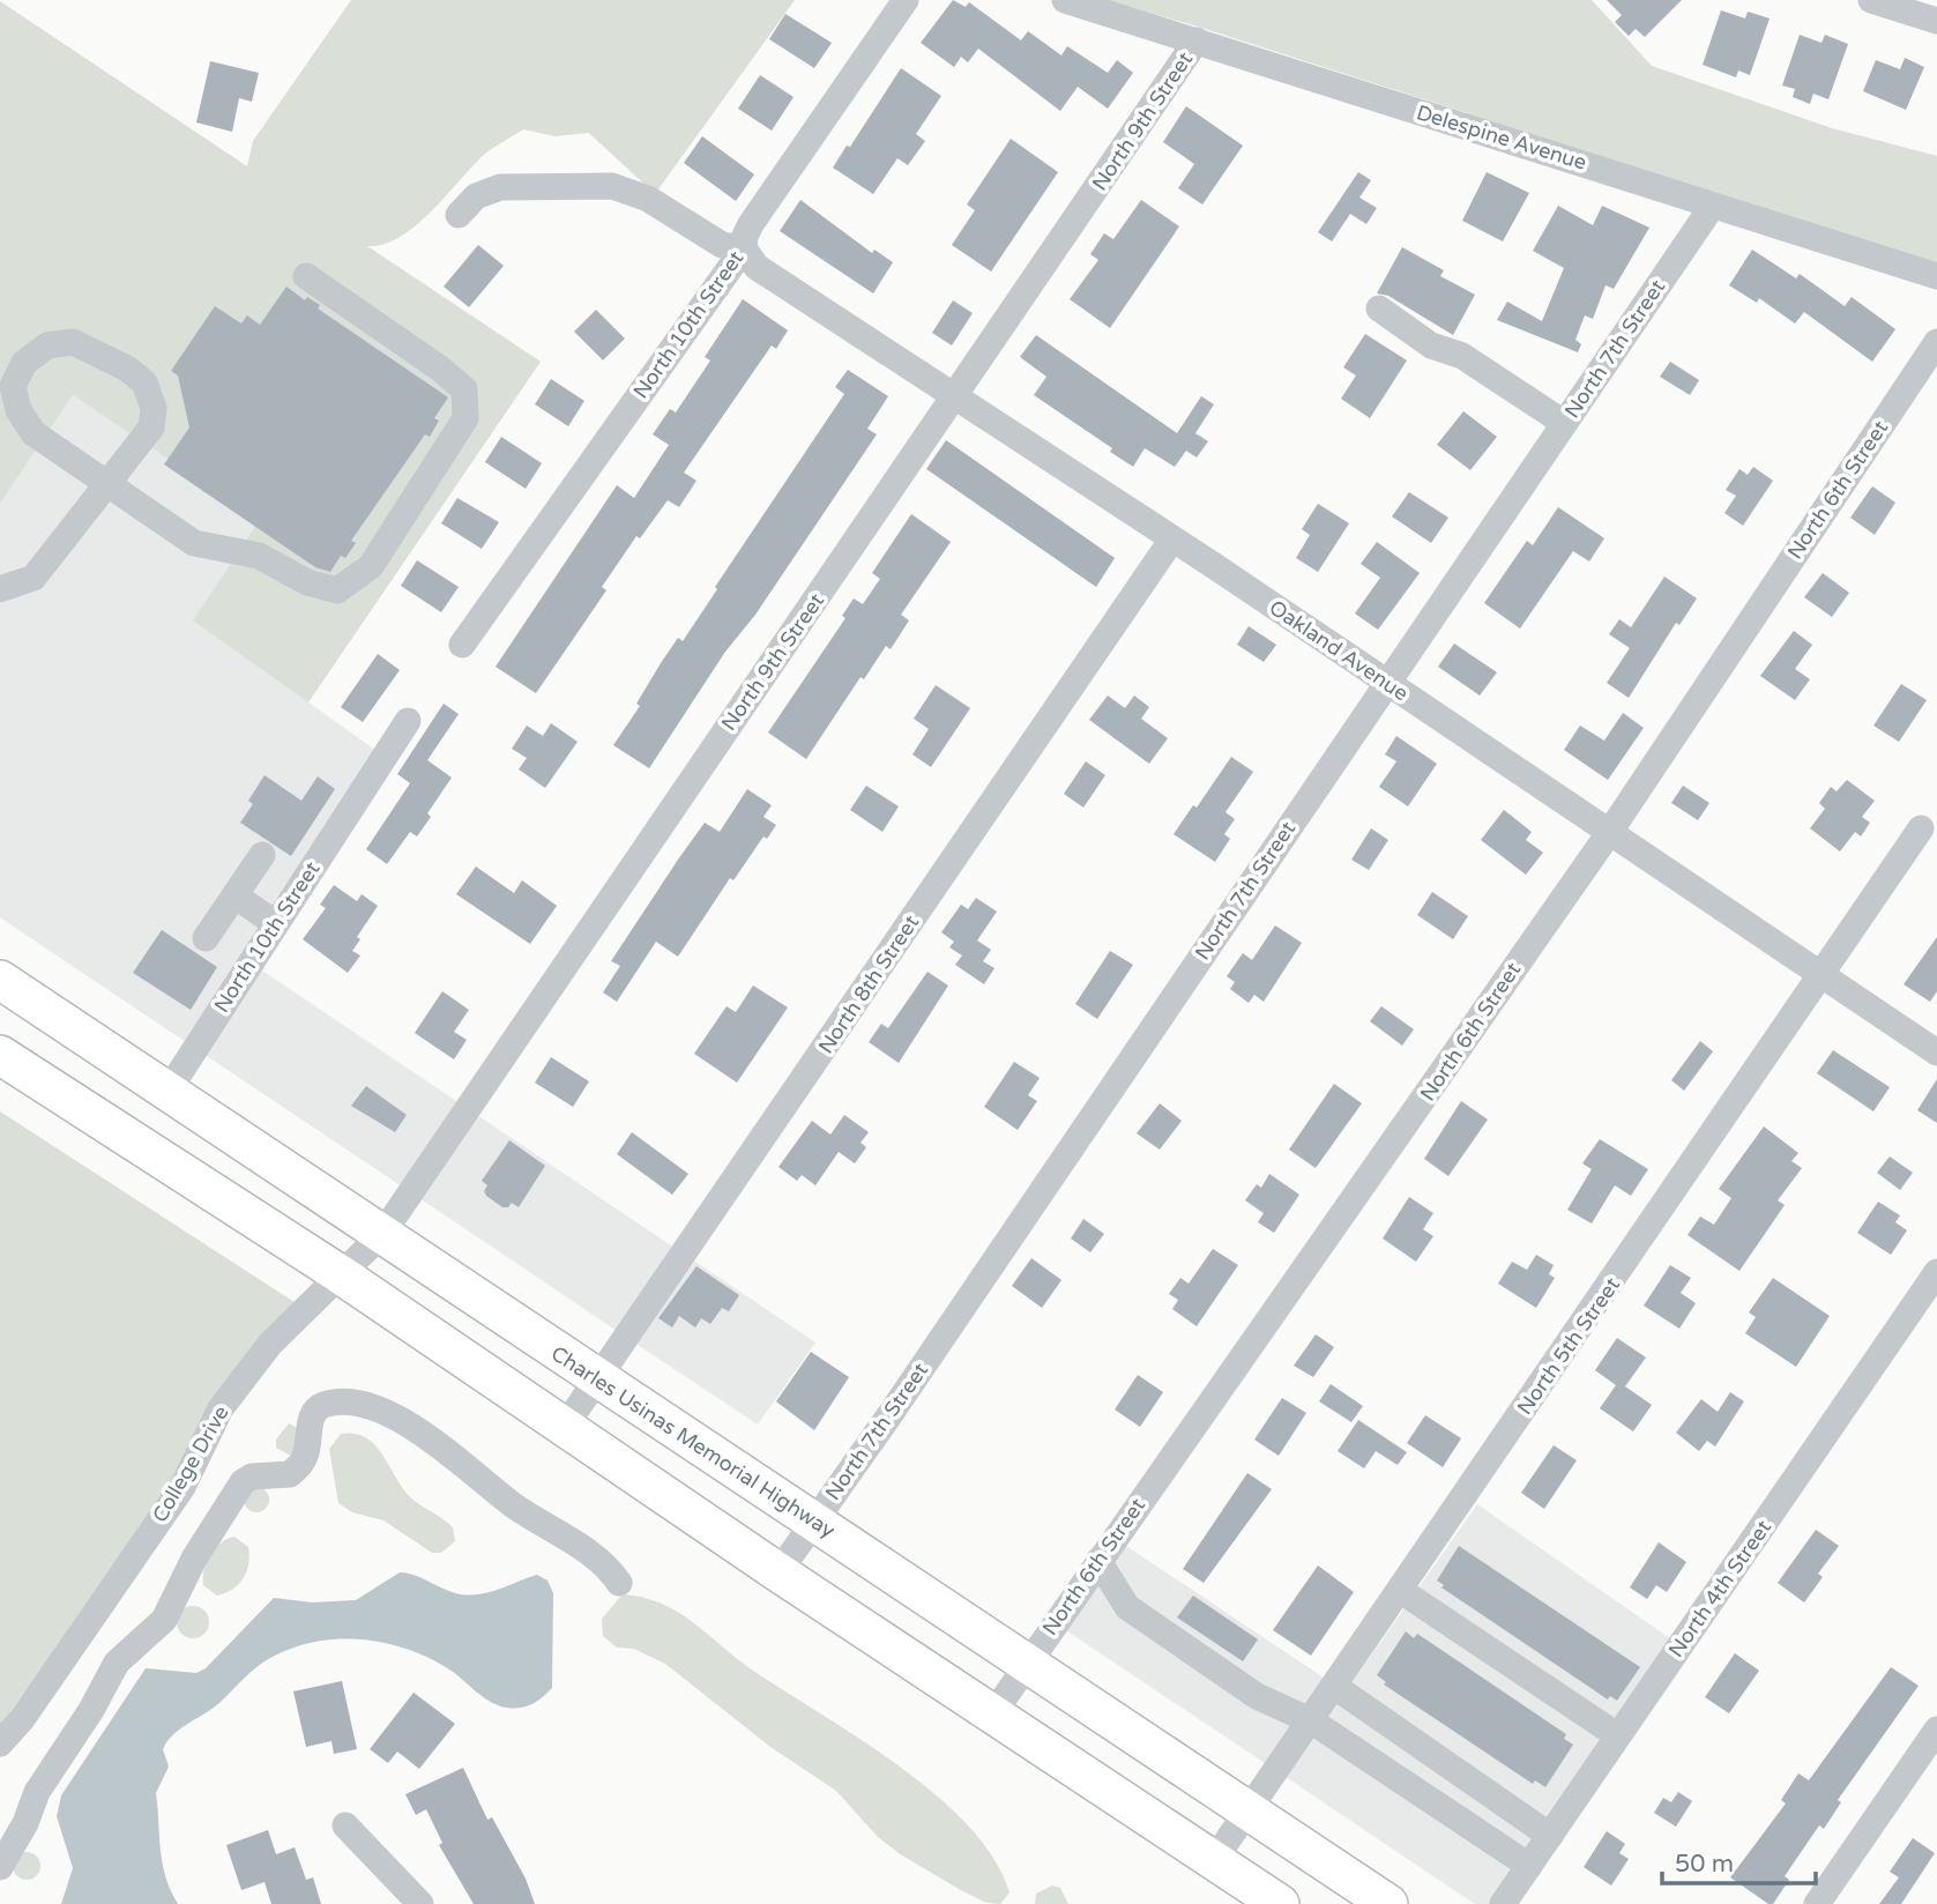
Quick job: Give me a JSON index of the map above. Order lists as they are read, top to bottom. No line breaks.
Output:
{"streets":{"highway":["Charles Usinas Memorial Highway"],"street":["North 9th Street","Delespine Avenue","North 10th Street","North 7th Street","North 6th Street","Oakland Avenue","North 8th Street","North 5th Street","College Drive","North 4th Street"]},"crossings":[["North 9th Street","Delespine Avenue"],["North 9th Street","Oakland Avenue"],["North 9th Street","Charles Usinas Memorial Highway"],["North 9th Street","College Drive"],["Delespine Avenue","North 7th Street"],["North 10th Street","Oakland Avenue"],["North 10th Street","Charles Usinas Memorial Highway"],["North 7th Street","Oakland Avenue"],["North 7th Street","Charles Usinas Memorial Highway"],["North 6th Street","Oakland Avenue"],["North 6th Street","Charles Usinas Memorial Highway"],["Oakland Avenue","North 8th Street"],["Oakland Avenue","North 5th Street"],["North 8th Street","Charles Usinas Memorial Highway"],["North 5th Street","Charles Usinas Memorial Highway"]],"scale_bar":"50 m"}
